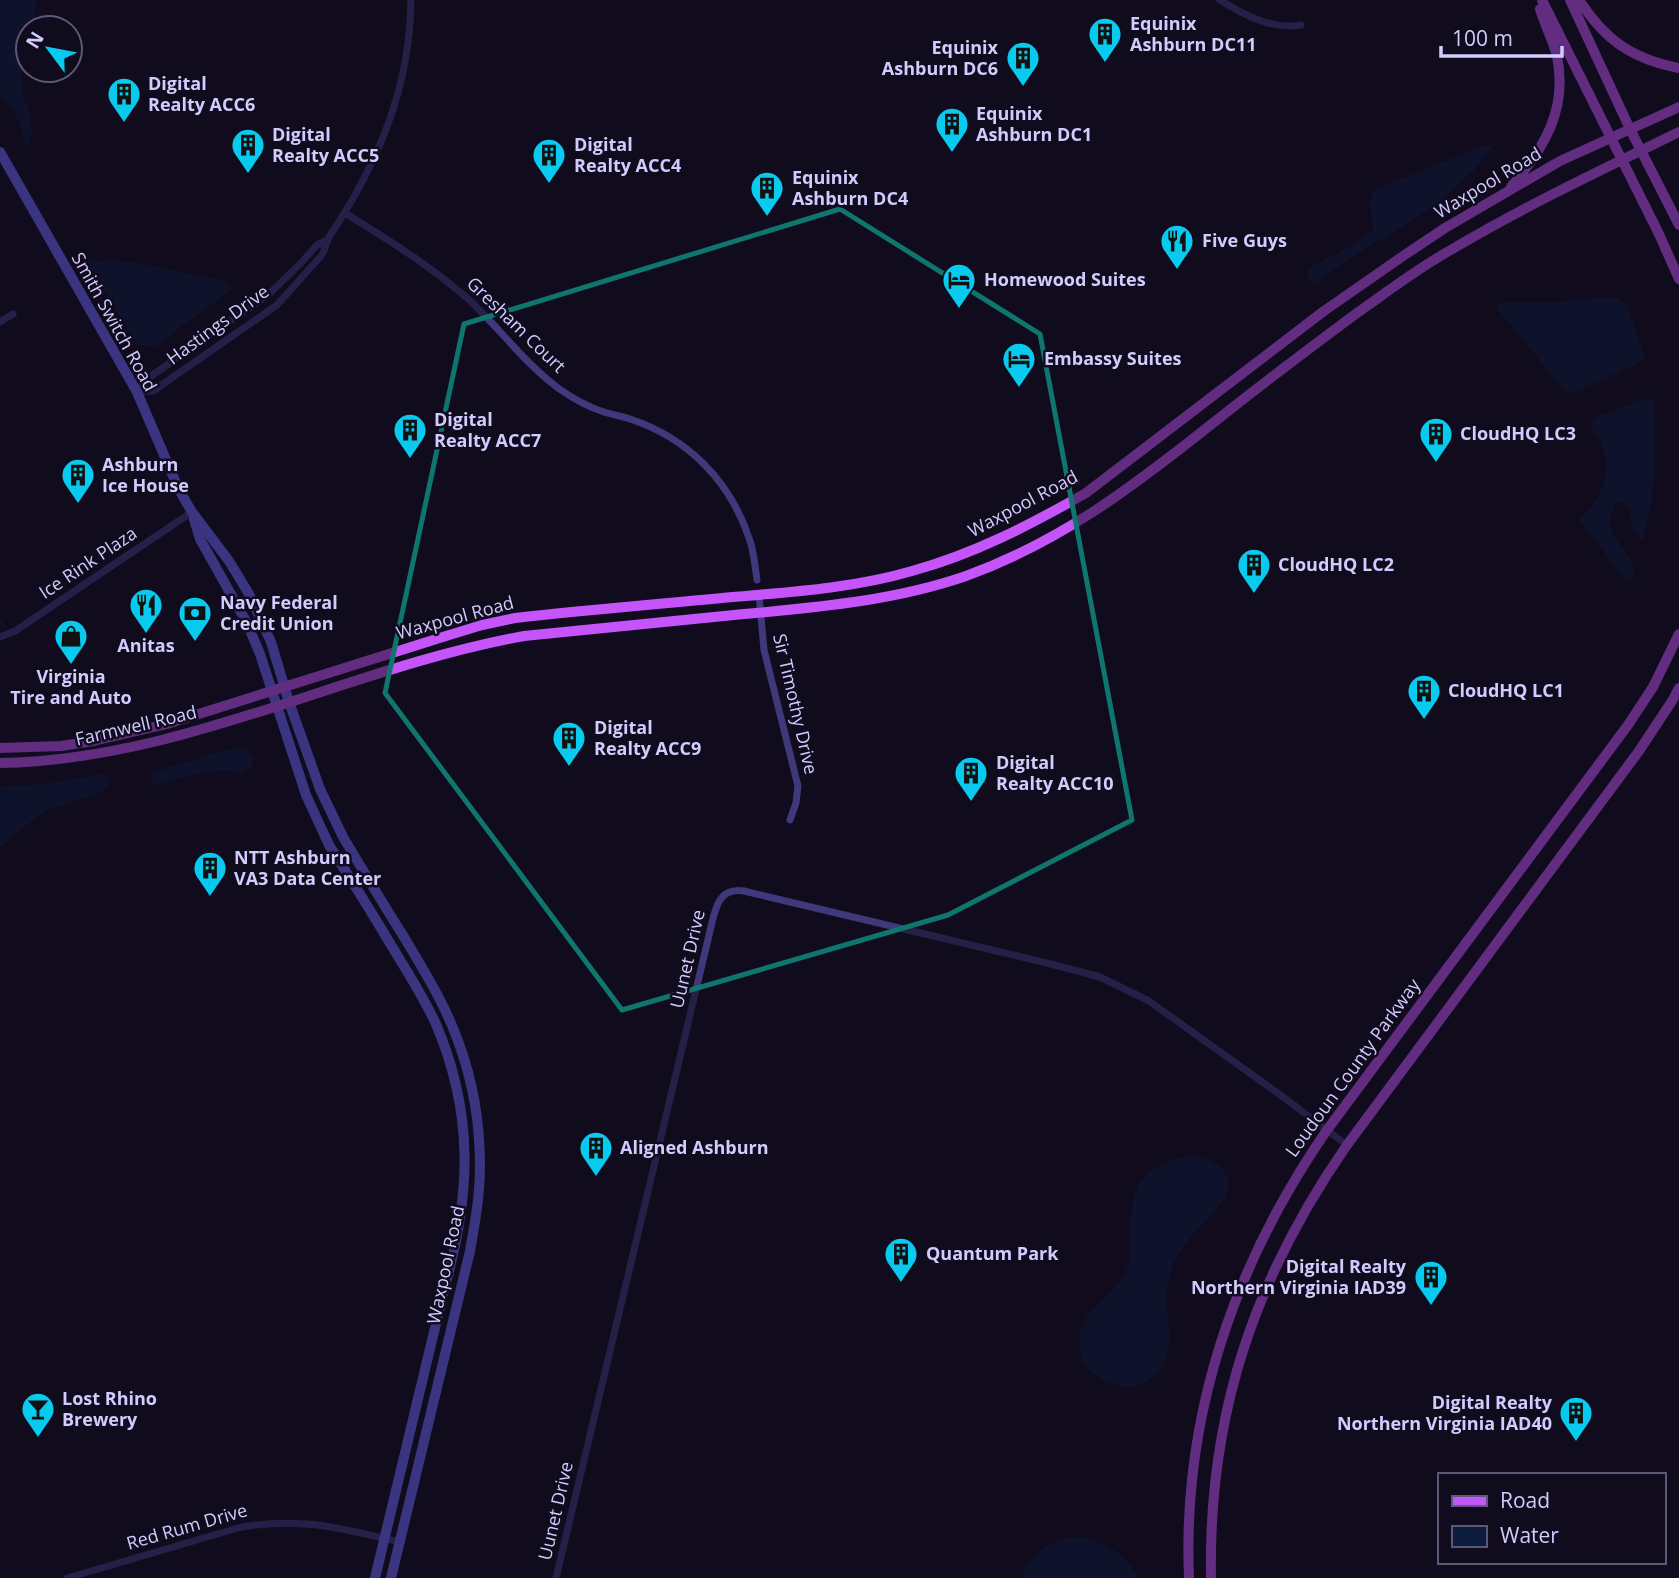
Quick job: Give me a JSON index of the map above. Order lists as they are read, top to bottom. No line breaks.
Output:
{"streets":{"main road":["Waxpool Road","Smith Switch Road","Farmwell Road","Loudoun County Parkway"],"street":["Hastings Drive","Gresham Court","Ice Rink Plaza","Sir Timothy Drive","Uunet Drive","Red Rum Drive"]},"crossings":[["Waxpool Road","Smith Switch Road"],["Waxpool Road","Sir Timothy Drive"],["Waxpool Road","Farmwell Road"],["Waxpool Road","Red Rum Drive"],["Smith Switch Road","Hastings Drive"],["Smith Switch Road","Ice Rink Plaza"],["Smith Switch Road","Farmwell Road"],["Hastings Drive","Gresham Court"],["Uunet Drive","Loudoun County Parkway"]],"places":{"building":["Equinix Ashburn DC11","Equinix Ashburn DC6","Digital Realty ACC6","Equinix Ashburn DC1","Digital Realty ACC5","Digital Realty ACC4","Equinix Ashburn DC4","Digital Realty ACC7","CloudHQ LC3","Ashburn Ice House","CloudHQ LC2","CloudHQ LC1","Digital Realty ACC9","Digital Realty ACC10","NTT Ashburn VA3 Data Center","Aligned Ashburn","Quantum Park","Digital Realty Northern Virginia IAD39","Digital Realty Northern Virginia IAD40"],"restaurant":["Five Guys","Anitas"],"hotel":["Homewood Suites","Embassy Suites"],"bank":["Navy Federal Credit Union"],"shop":["Virginia Tire and Auto"],"bar":["Lost Rhino Brewery"]},"legend":["Road","Water"],"scale_bar":"100 m","north":"top left"}
